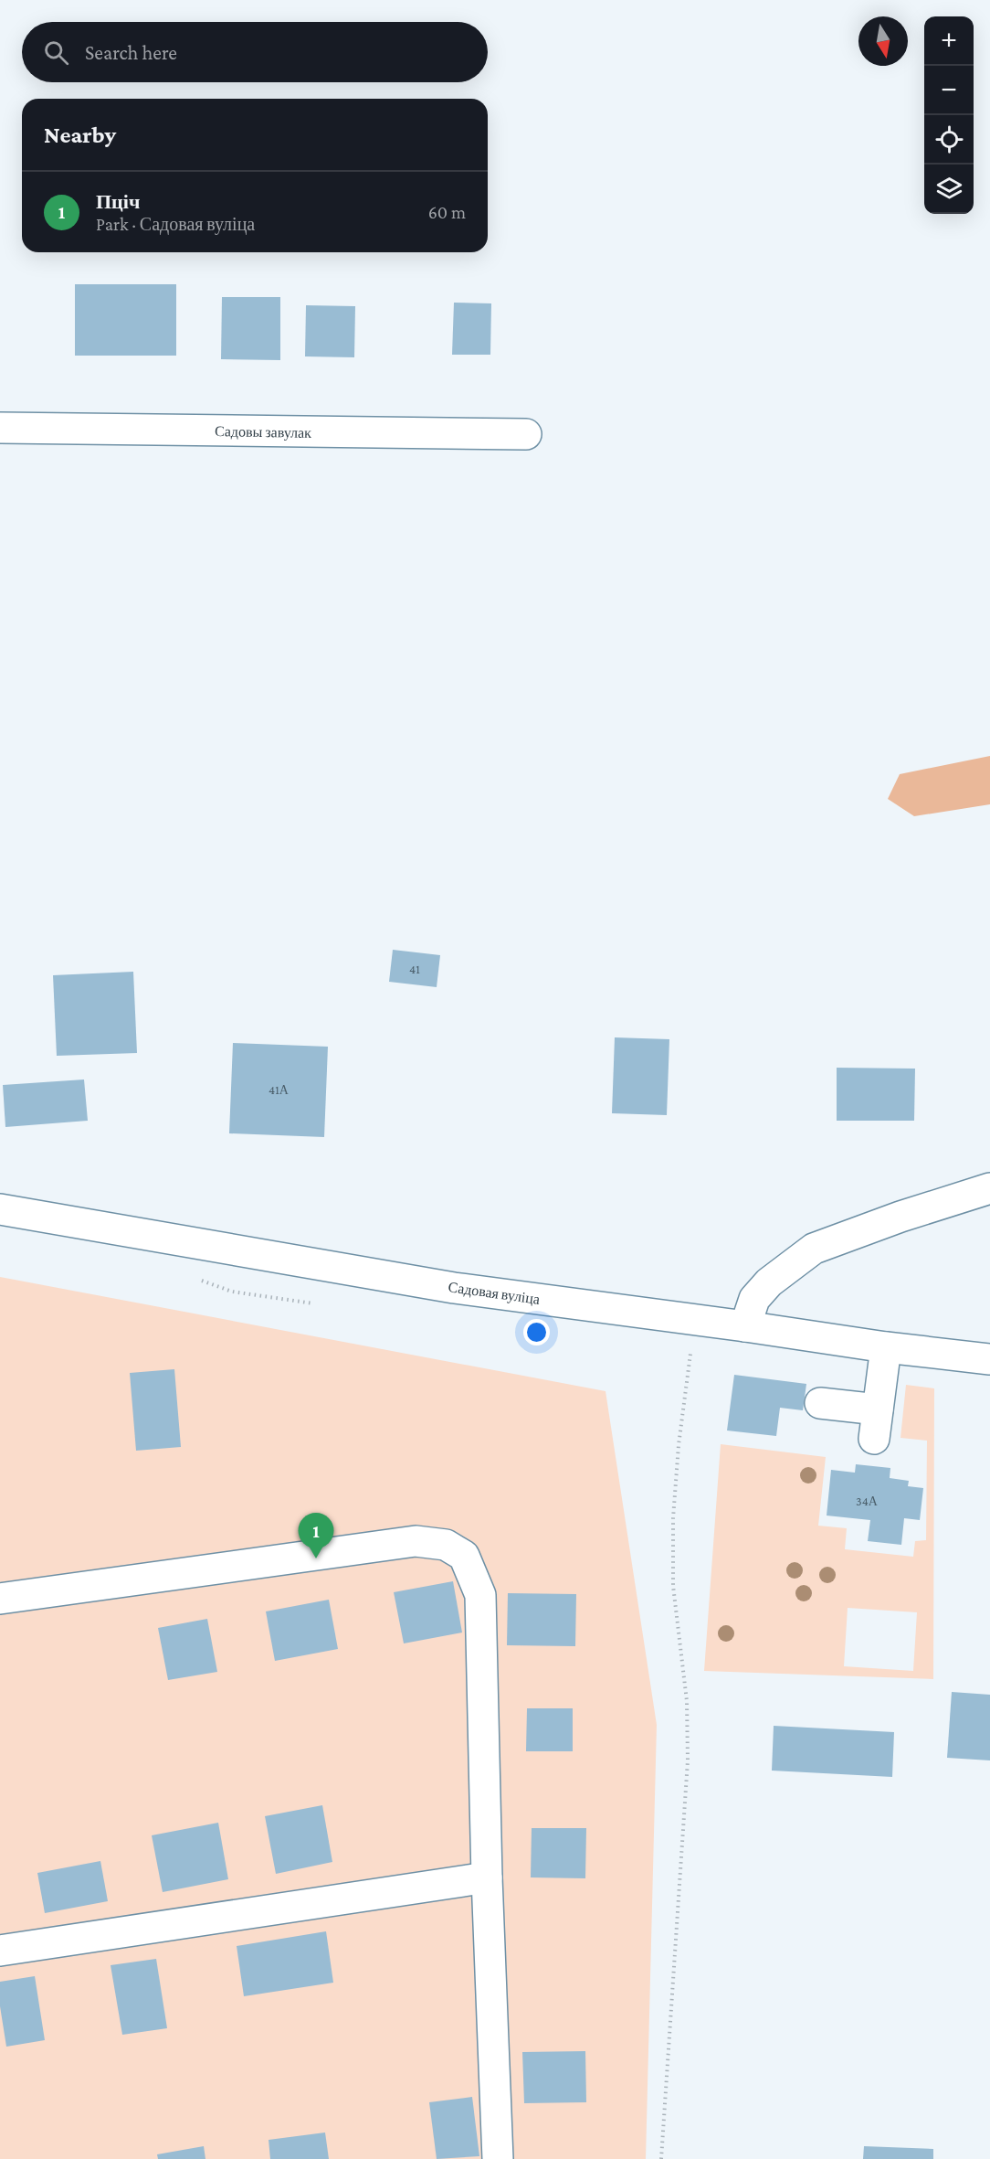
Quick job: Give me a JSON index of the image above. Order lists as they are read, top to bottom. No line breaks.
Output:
{"streets":{"street":["Садовы завулак","Садовая вуліца"]},"house_numbers":["41","41А","34А"],"north":"bottom","page":{"map_buttons":["+","−"],"search":"Search here","heading":"Nearby","list":[{"mark":"1","name":"Пціч","note":"Park · Садовая вуліца","value":"60 m"}],"pins":"1"}}
